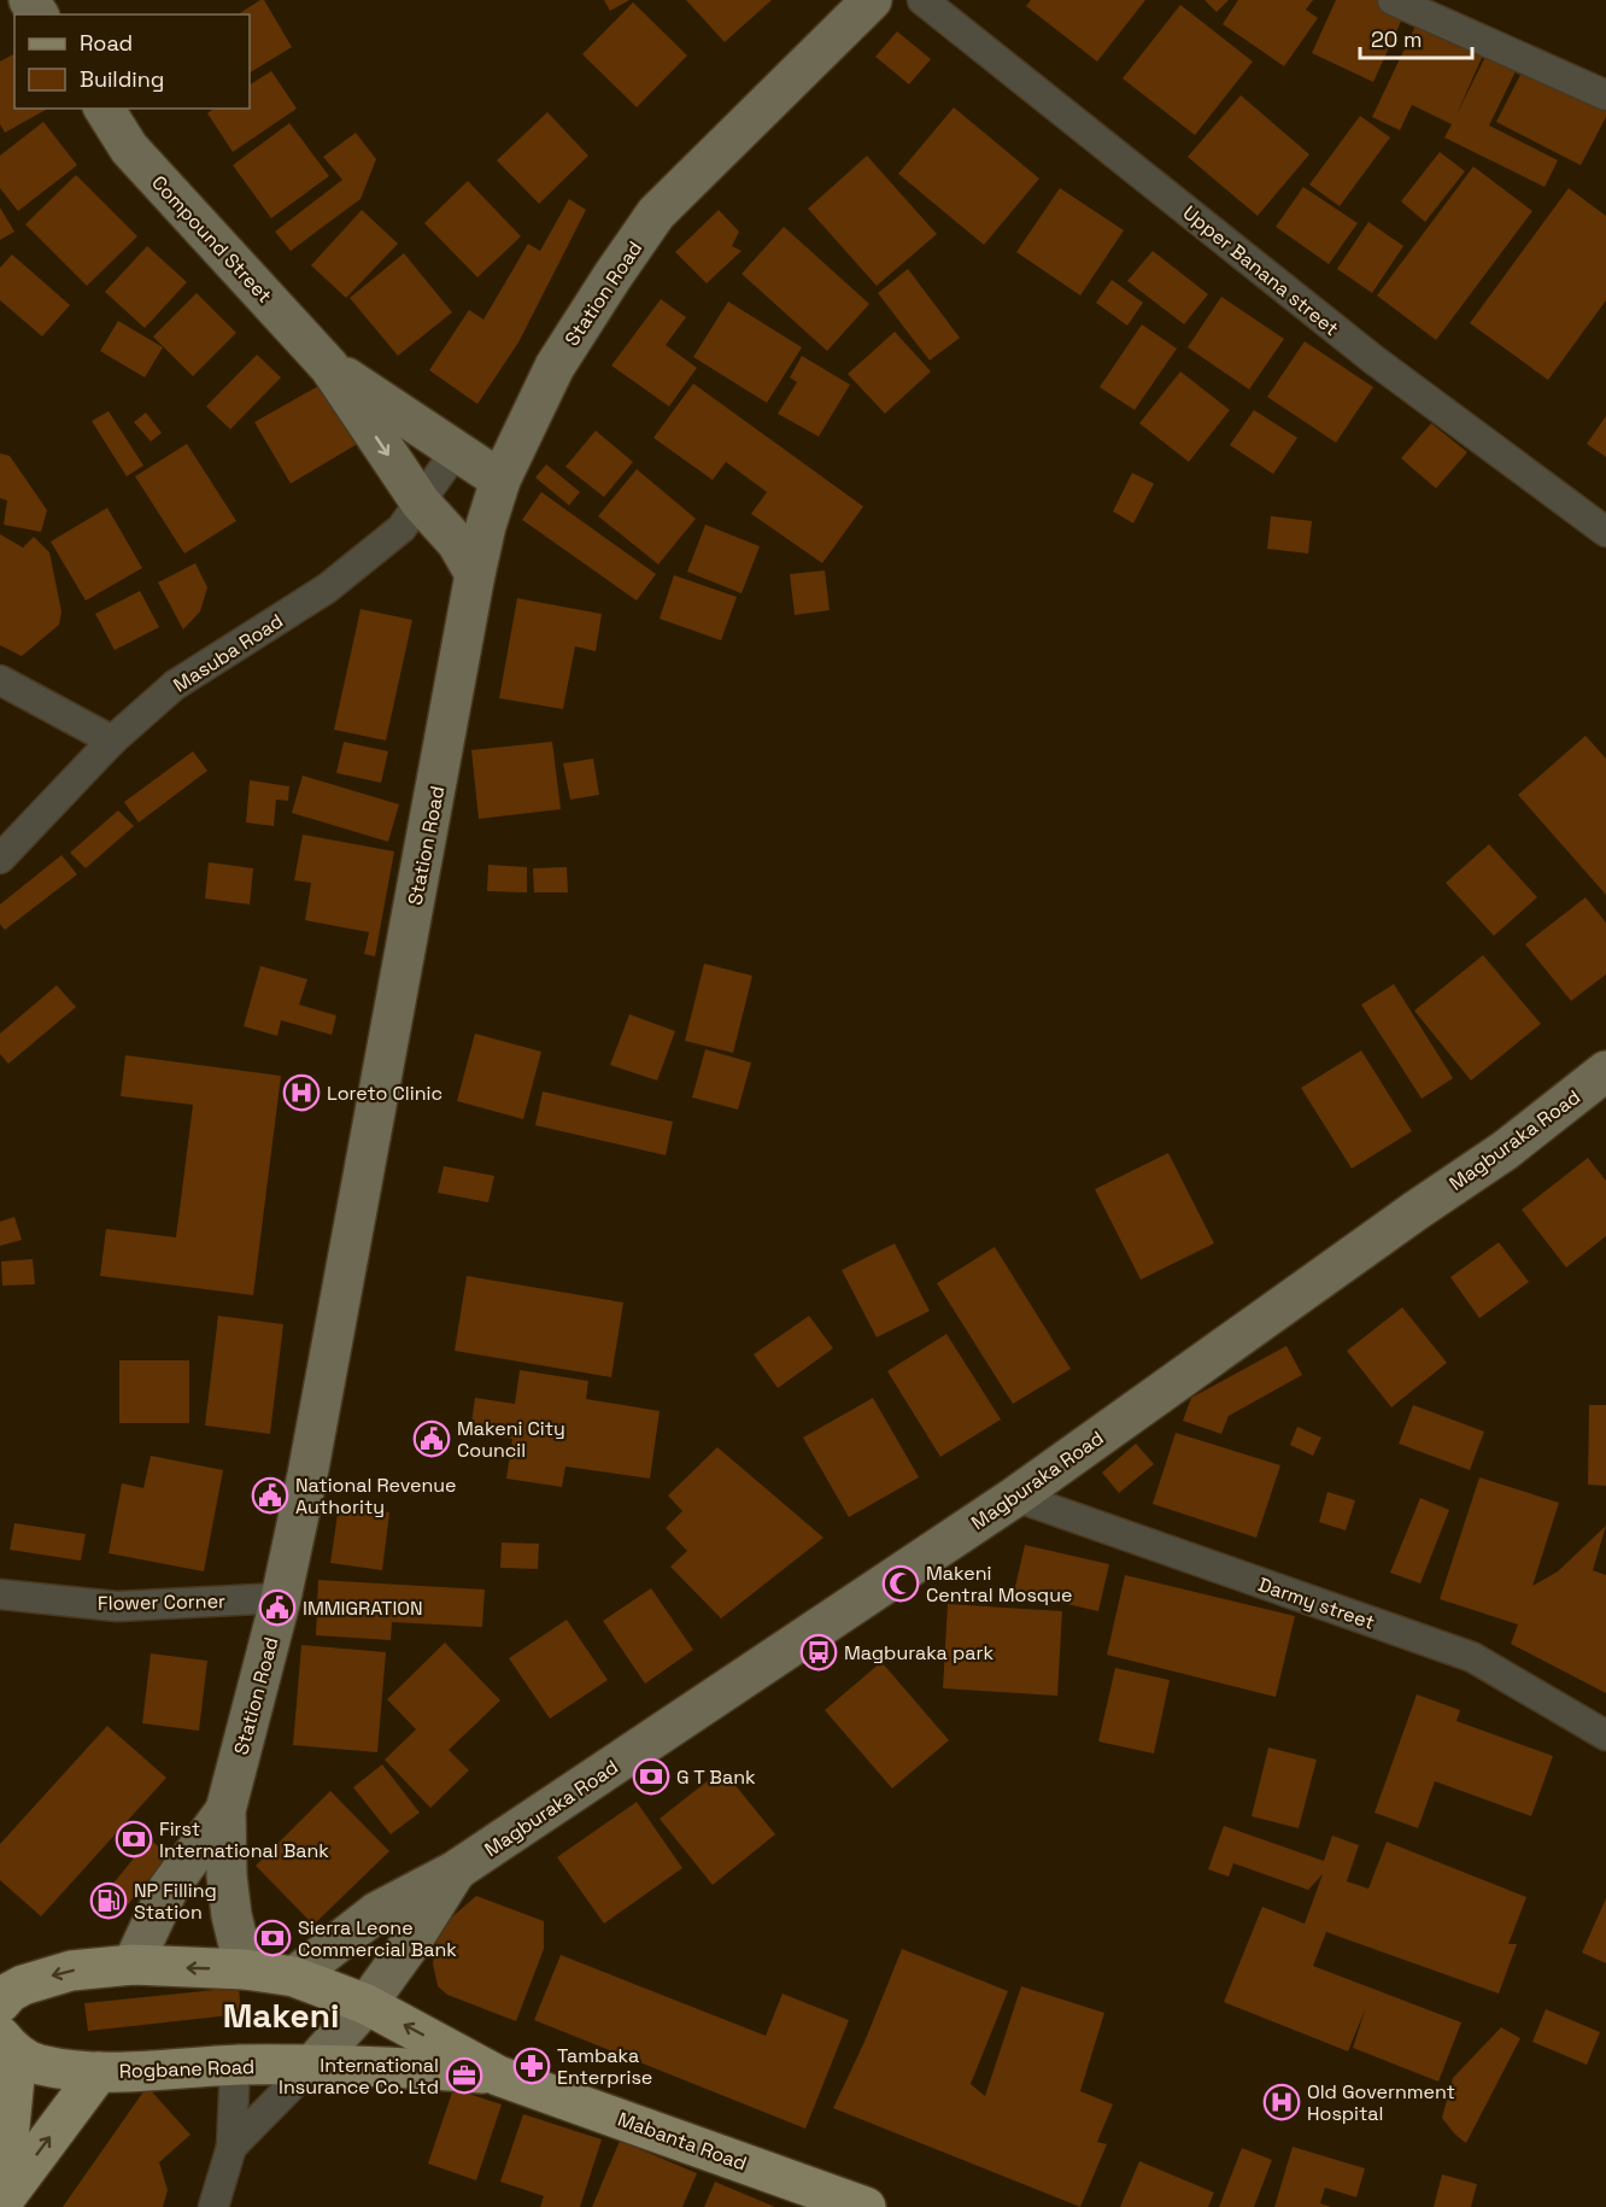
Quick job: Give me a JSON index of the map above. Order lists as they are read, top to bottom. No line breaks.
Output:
{"streets":{"main road":["Rogbane Road","Mabanta Road"],"street":["Compound Street","Upper Banana street","Station Road","Masuba Road","Magburaka Road","Flower Corner","Darmy street"]},"crossings":[["Compound Street","Station Road"],["Compound Street","Masuba Road"],["Station Road","Flower Corner"],["Magburaka Road","Darmy street"],["Magburaka Road","Rogbane Road"],["Rogbane Road","Mabanta Road"]],"districts":["Makeni"],"places":{"hospital":["Loreto Clinic","Old Government Hospital"],"public building":["Makeni City Council","National Revenue Authority","IMMIGRATION"],"mosque":["Makeni Central Mosque"],"bus stop":["Magburaka park"],"bank":["G T Bank","First International Bank","Sierra Leone Commercial Bank"],"fuel station":["NP Filling Station"],"pharmacy":["Tambaka Enterprise"],"office":["International Insurance Co. Ltd"]},"legend":["Road","Building"],"scale_bar":"20 m"}
